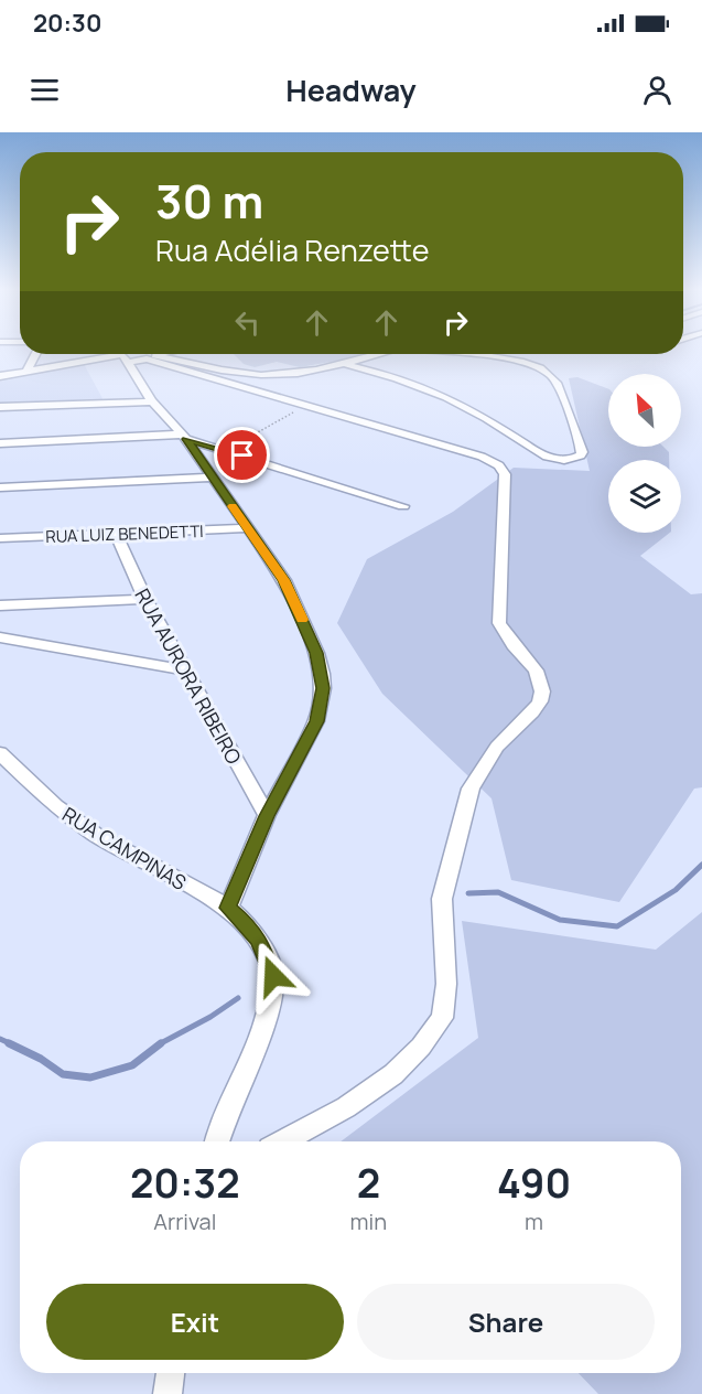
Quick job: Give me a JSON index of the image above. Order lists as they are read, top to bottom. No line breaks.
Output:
{"streets":{"street":["RUA LUIZ BENEDETTI","RUA AURORA RIBEIRO","RUA CAMPINAS"]},"crossings":[["RUA LUIZ BENEDETTI","RUA AURORA RIBEIRO"]],"north":"top left","page":{"status":"20:30","header":"Headway","turn":["30 m","Rua Adélia Renzette"],"eta":["20:32","Arrival","2","min","490","m"],"buttons":["Exit","Share"]}}
